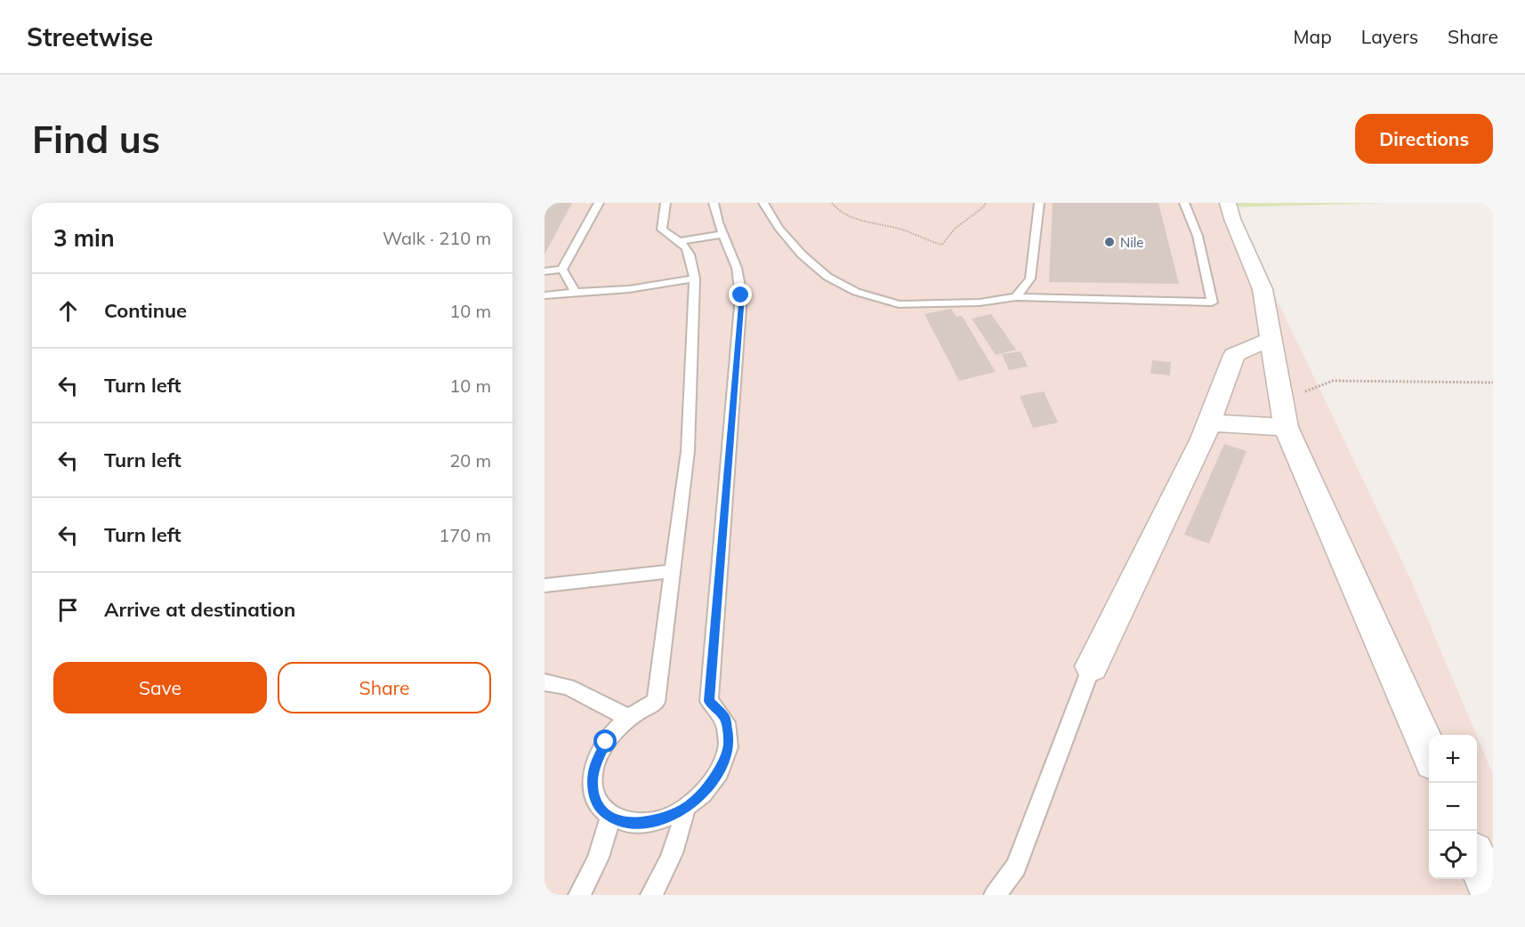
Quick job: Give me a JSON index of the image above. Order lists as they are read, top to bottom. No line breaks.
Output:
{"places":["Nile"],"page":{"header":"Streetwise","nav":["Map","Layers","Share"],"buttons":["Directions",["Save","Share"]],"title":"Find us","heading":["3 min","Walk · 210 m"],"list":[["Continue","10 m"],["Turn left","10 m"],["Turn left","20 m"],["Turn left","170 m"],"Arrive at destination"],"map_buttons":["+","−"]}}
